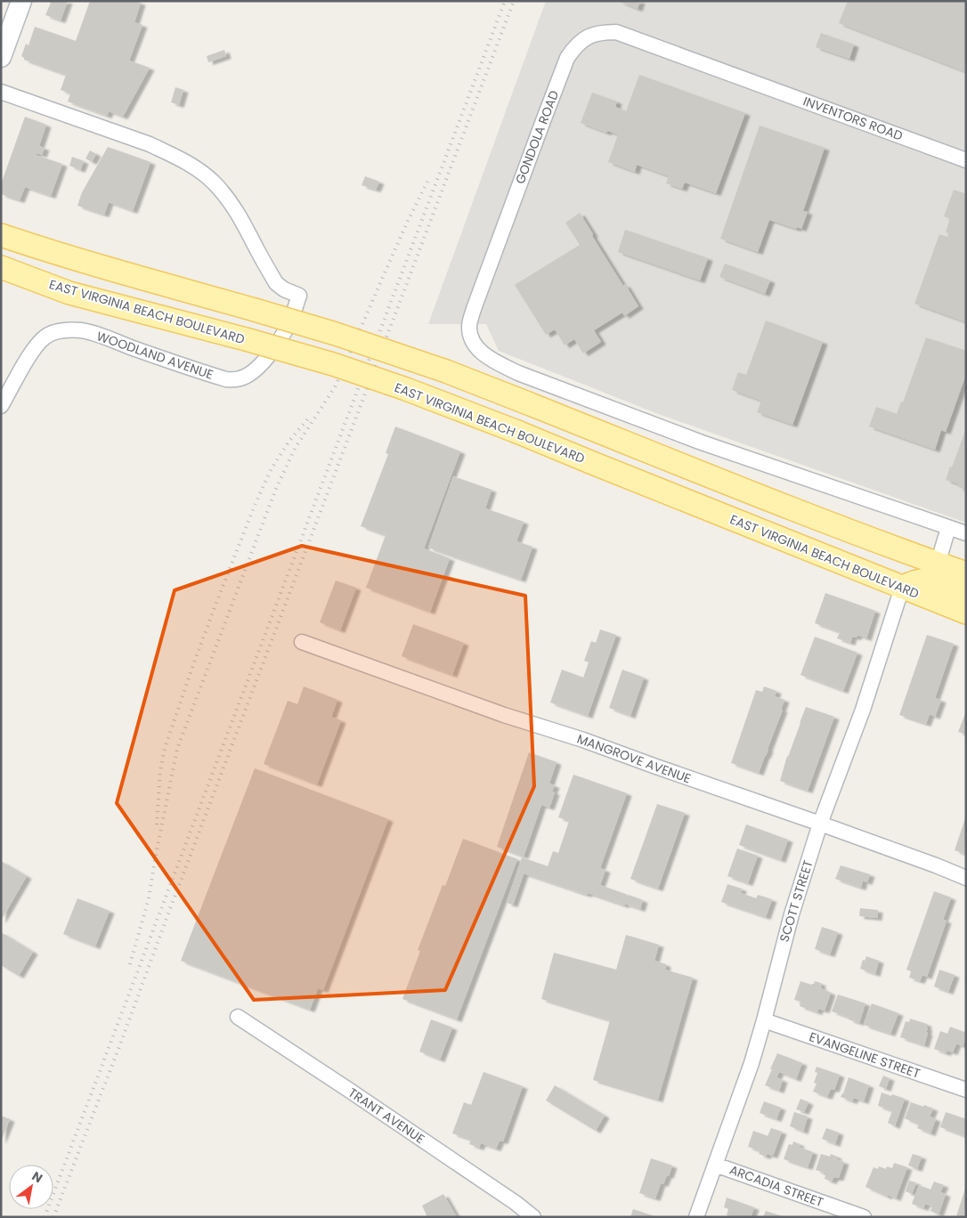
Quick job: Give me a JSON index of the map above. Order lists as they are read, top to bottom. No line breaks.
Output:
{"streets":{"main road":["EAST VIRGINIA BEACH BOULEVARD"],"street":["INVENTORS ROAD","GONDOLA ROAD","WOODLAND AVENUE","MANGROVE AVENUE","SCOTT STREET","EVANGELINE STREET","TRANT AVENUE","ARCADIA STREET"]},"crossings":[["INVENTORS ROAD","GONDOLA ROAD"],["EAST VIRGINIA BEACH BOULEVARD","SCOTT STREET"],["MANGROVE AVENUE","SCOTT STREET"],["SCOTT STREET","EVANGELINE STREET"],["SCOTT STREET","ARCADIA STREET"]],"north":"top right"}
